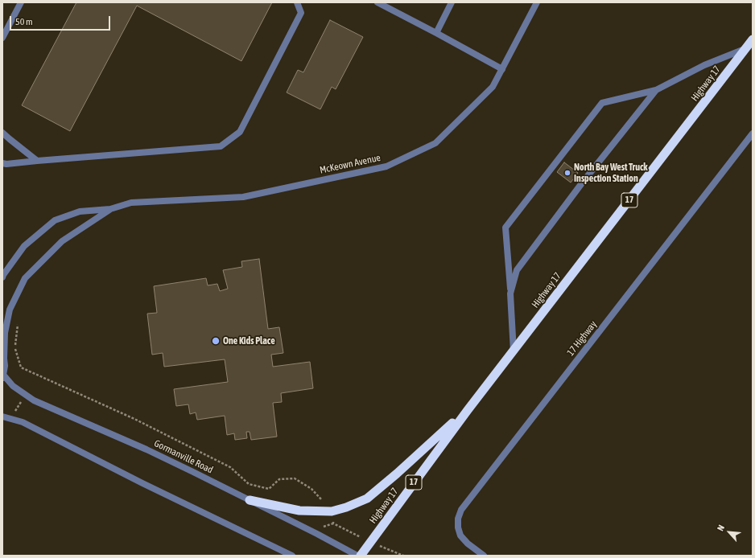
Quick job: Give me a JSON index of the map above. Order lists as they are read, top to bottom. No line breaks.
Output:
{"streets":{"highway":["Highway 17","17"],"street":["McKeown Avenue","17 Highway","Gormanville Road"]},"crossings":[["McKeown Avenue","Gormanville Road"]],"places":["North Bay West Truck Inspection Station","One Kids Place"],"scale_bar":"50 m","north":"top left"}
